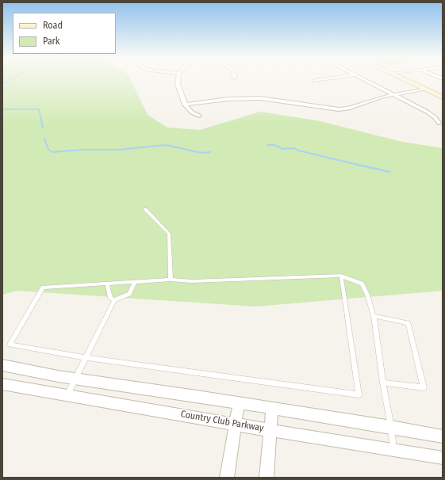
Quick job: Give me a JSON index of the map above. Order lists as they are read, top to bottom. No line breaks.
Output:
{"streets":{"street":["Country Club Parkway"]},"legend":["Road","Park"]}
